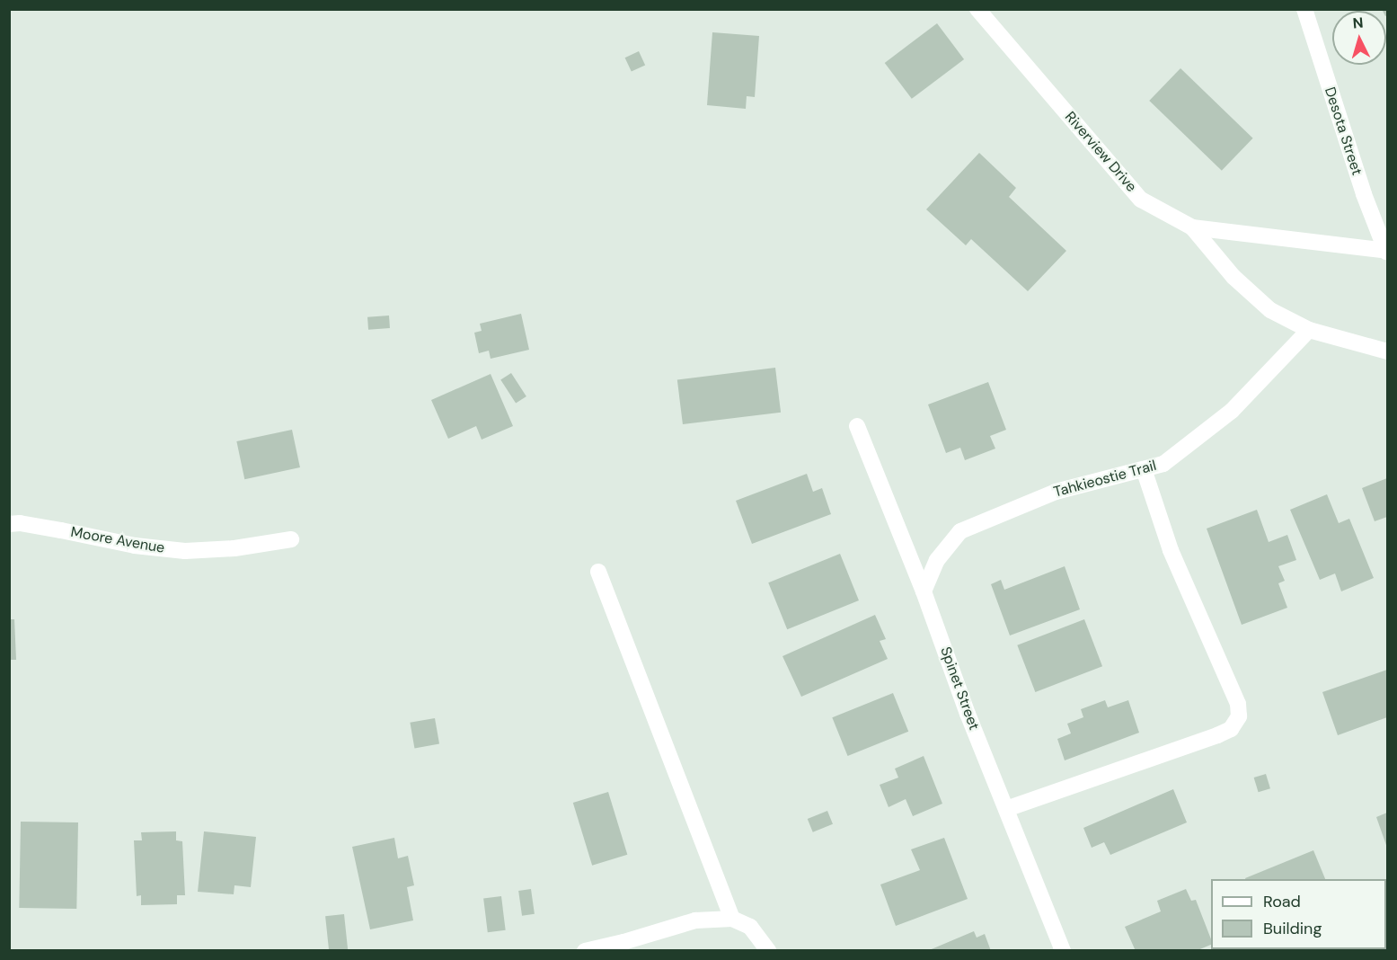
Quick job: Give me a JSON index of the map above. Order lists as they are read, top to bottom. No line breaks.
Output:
{"streets":{"street":["Desota Street","Riverview Drive","Tahkieostie Trail","Moore Avenue","Spinet Street"]},"crossings":[["Desota Street","Riverview Drive"],["Tahkieostie Trail","Spinet Street"]],"legend":["Road","Building"],"north":"top"}
